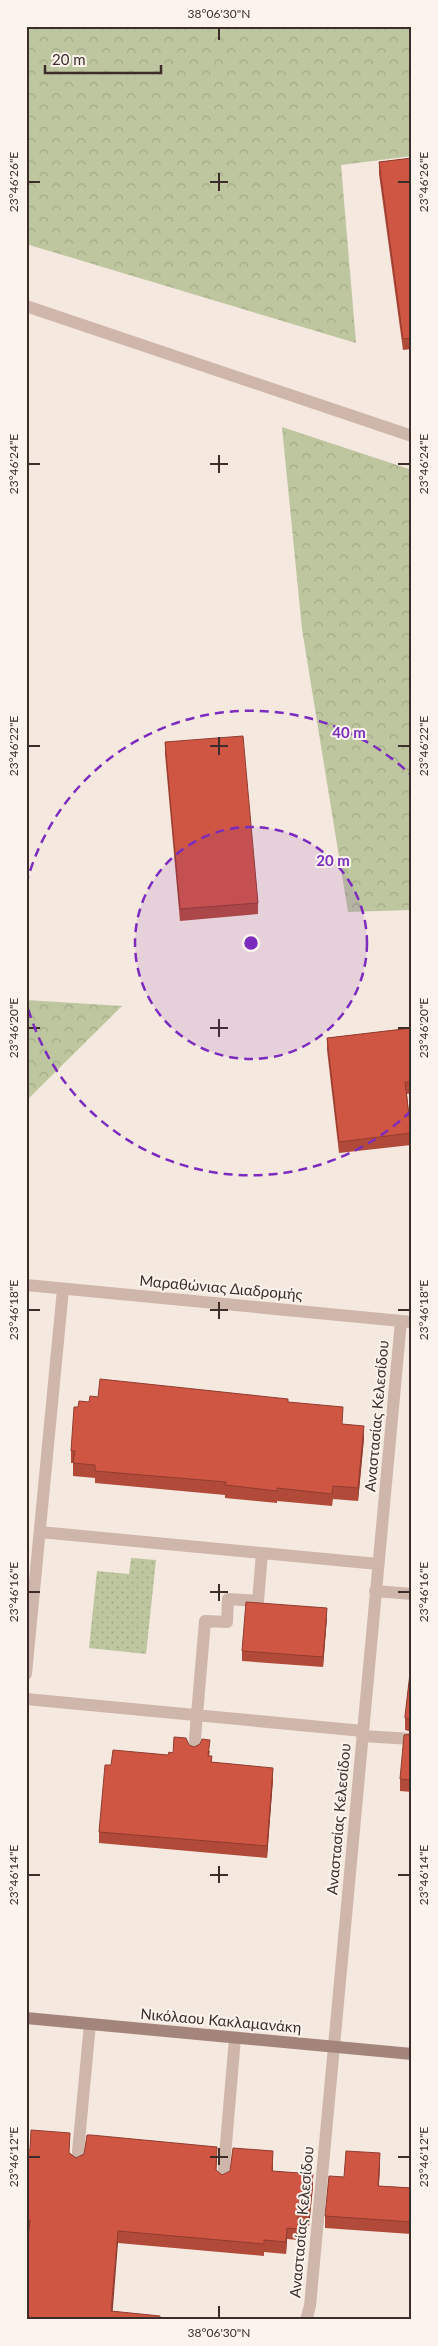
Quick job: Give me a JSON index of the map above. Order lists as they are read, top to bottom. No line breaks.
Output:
{"streets":{"street":["Μαραθώνιας Διαδρομής","Αναστασίας Κελεσίδου","Νικόλαου Κακλαμανάκη"]},"crossings":[["Μαραθώνιας Διαδρομής","Αναστασίας Κελεσίδου"],["Αναστασίας Κελεσίδου","Νικόλαου Κακλαμανάκη"]],"scale_bar":"20 m","coordinates":["38°06'30\"N","23°46'26\"E","23°46'24\"E","23°46'22\"E","23°46'20\"E","23°46'18\"E","23°46'16\"E","23°46'14\"E","23°46'12\"E"],"rings":["40 m","20 m"]}
